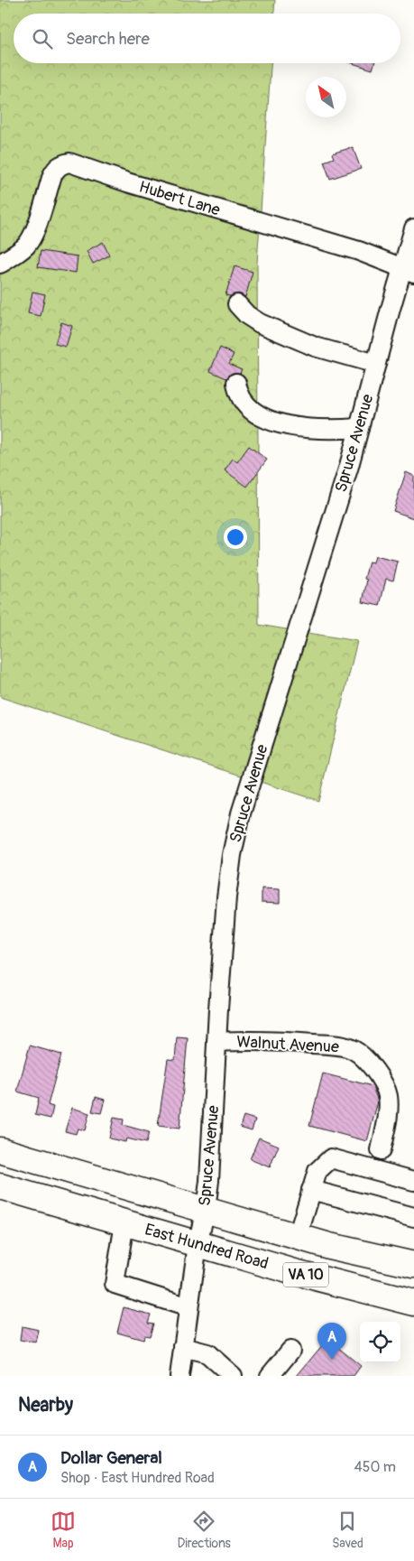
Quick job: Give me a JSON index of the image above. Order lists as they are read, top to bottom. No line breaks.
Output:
{"streets":{"highway":["East Hundred Road","VA 10"],"street":["Hubert Lane","Spruce Avenue","Walnut Avenue"]},"crossings":[["Hubert Lane","Spruce Avenue"],["Spruce Avenue","Walnut Avenue"],["Spruce Avenue","East Hundred Road"],["Spruce Avenue","VA 10"]],"north":"top left","page":{"search":"Search here","pins":"A","heading":"Nearby","list":[{"mark":"A","name":"Dollar General","note":"Shop · East Hundred Road","value":"450 m"}],"nav":["Map","Directions","Saved"]}}
